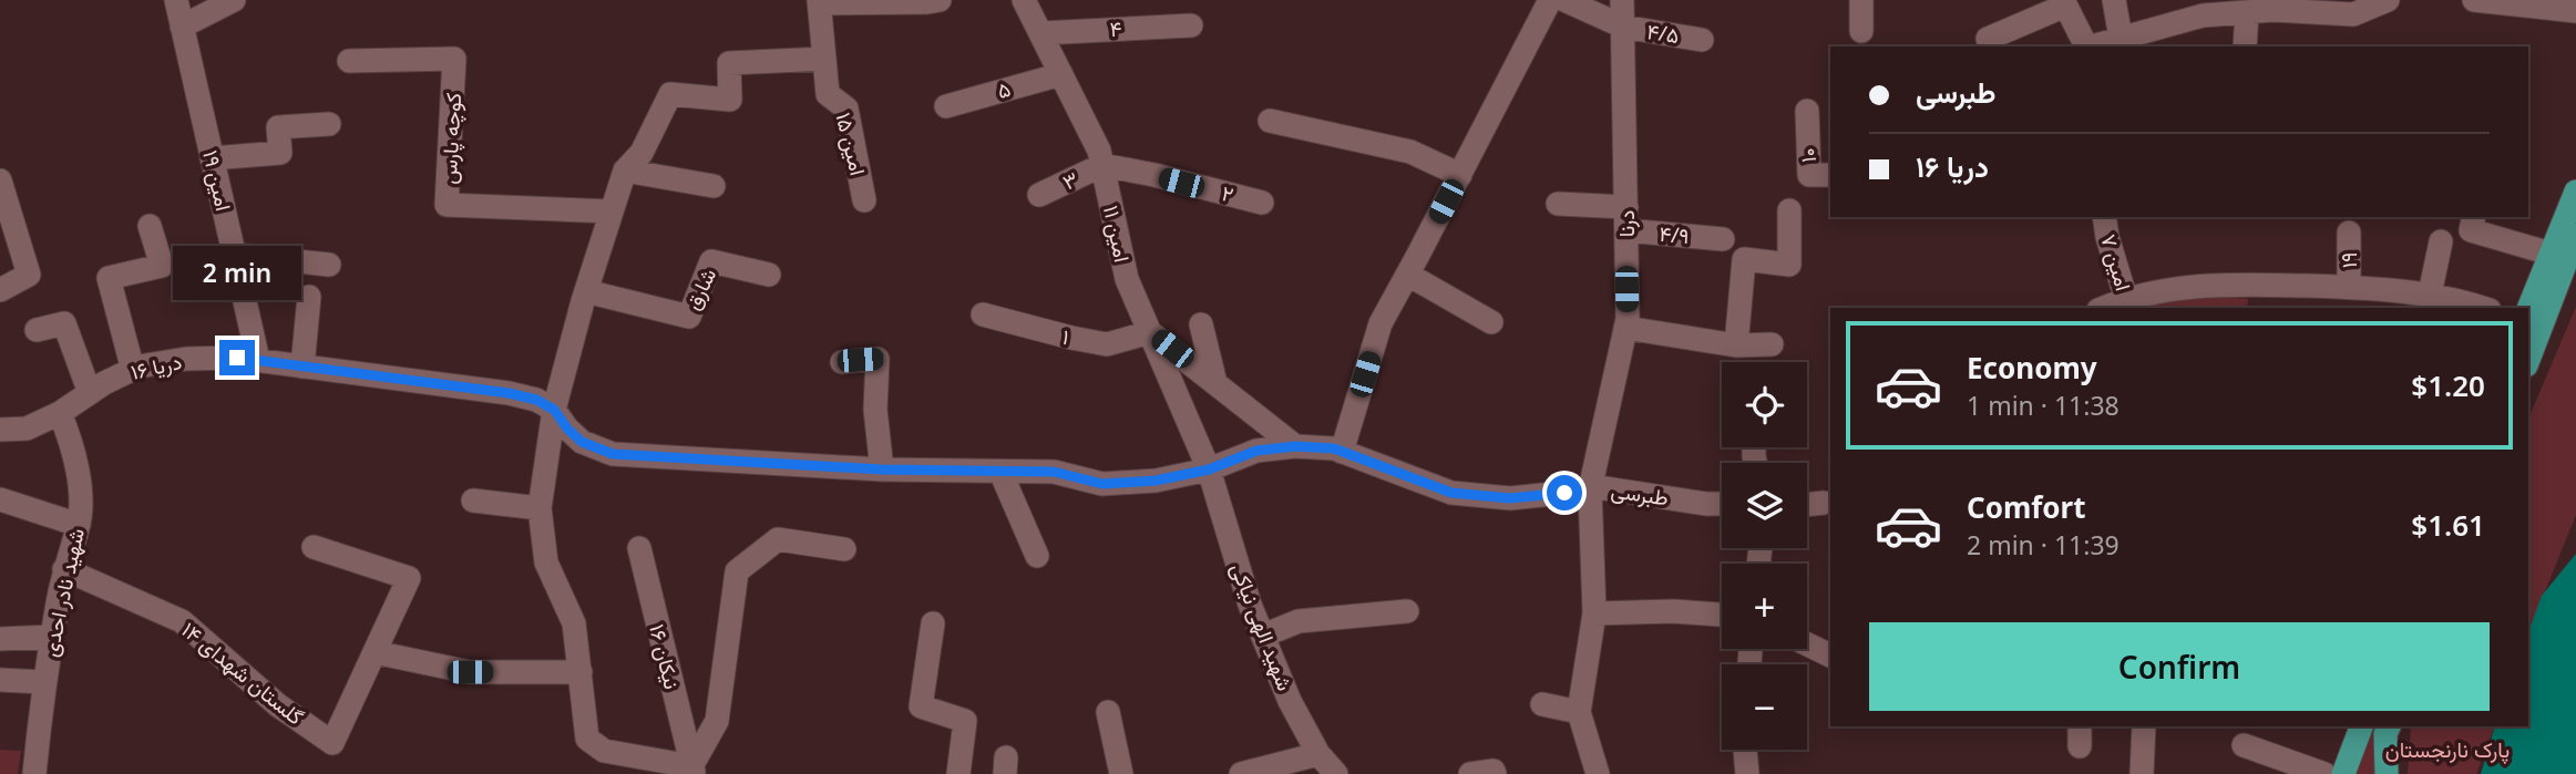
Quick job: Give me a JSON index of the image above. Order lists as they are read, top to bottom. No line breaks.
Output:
{"streets":{"street":["۴","۴/۵","۵","کوچه پارس","امین ۱۵","۱۰","امین ۱۹","۳","۲","درنا","امین ۱۱","۴/۹","۱۹","امین ۷","شارق","۱","دریا ۱۶","طبرسی","شهید نادر احدی","شهید الهی نیاکی","نیکان ۱۶","گلستان شهدای ۱۴"]},"crossings":[["۴","امین ۱۱"],["۴/۵","درنا"],["۵","امین ۱۱"],["امین ۱۹","دریا ۱۶"],["۳","۲"],["۳","امین ۱۱"],["۲","امین ۱۱"],["درنا","۴/۹"],["درنا","طبرسی"],["امین ۱۱","۱"],["امین ۱۱","طبرسی"],["امین ۱۱","شهید الهی نیاکی"],["دریا ۱۶","طبرسی"],["دریا ۱۶","شهید نادر احدی"],["طبرسی","شهید الهی نیاکی"],["شهید نادر احدی","گلستان شهدای ۱۴"]],"parks":["پارک نارنجستان"],"page":{"banner":["طبرسی","دریا ۱۶"],"bubble":"2 min","list":[{"name":"Economy","note":"1 min · 11:38","value":"$1.20"},{"name":"Comfort","note":"2 min · 11:39","value":"$1.61"}],"map_buttons":["+","−"],"buttons":"Confirm"}}
